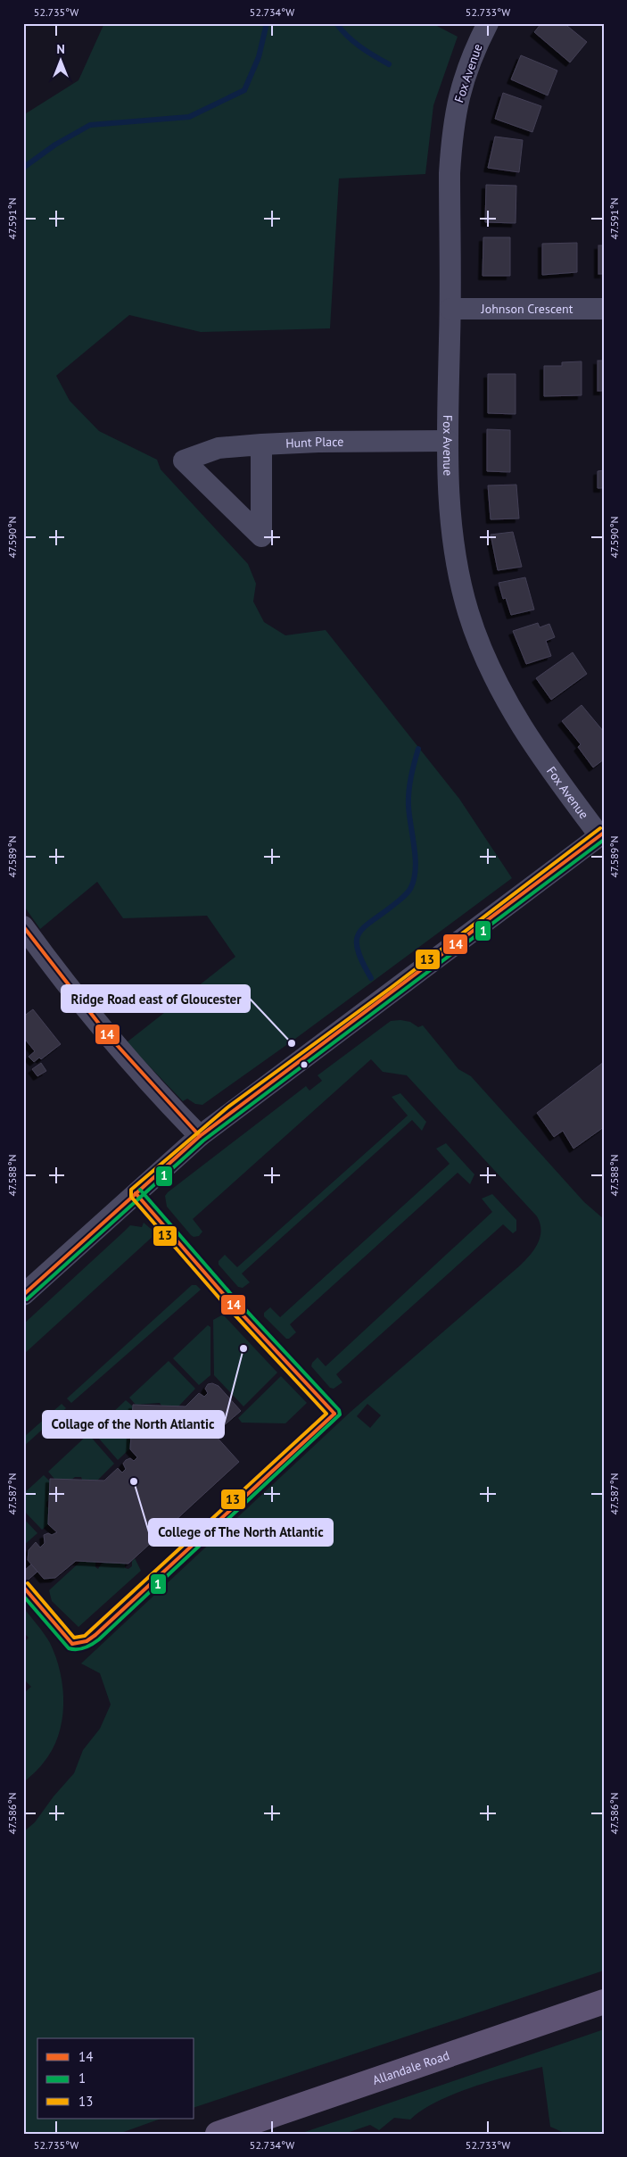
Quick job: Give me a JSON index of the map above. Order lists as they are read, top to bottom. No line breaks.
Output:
{"streets":{"main road":["Allandale Road"],"street":["Fox Avenue","Johnson Crescent","Hunt Place"]},"crossings":[["Fox Avenue","Johnson Crescent"],["Fox Avenue","Hunt Place"]],"places":["Ridge Road east of Gloucester","Collage of the North Atlantic","College of The North Atlantic"],"lines":["transit line 13","transit line 14","transit line 1"],"legend":["14","1","13"],"north":"top","coordinates":["52.735°W","52.734°W","52.733°W","47.591°N","47.590°N","47.589°N","47.588°N","47.587°N","47.586°N"]}
